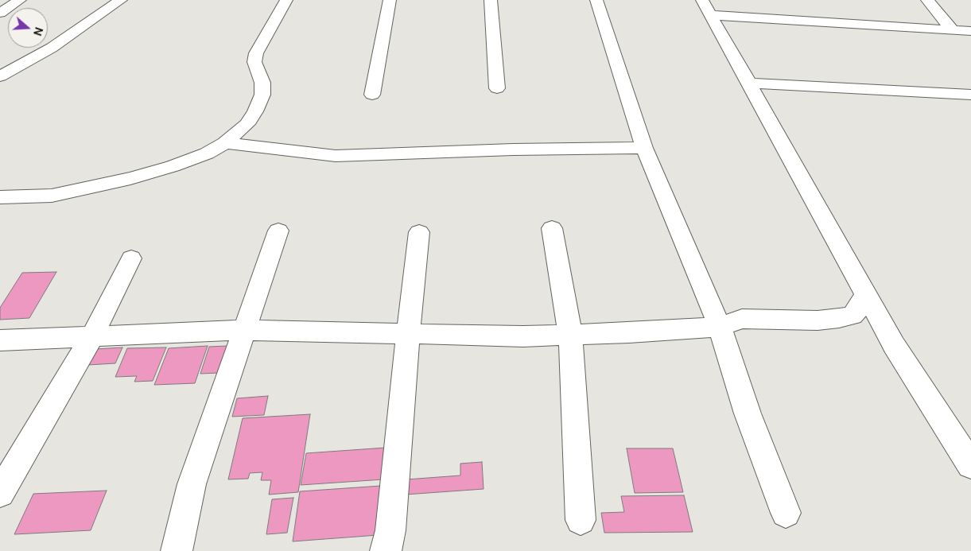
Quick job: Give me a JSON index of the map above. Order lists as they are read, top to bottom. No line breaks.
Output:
{"north":"right"}
